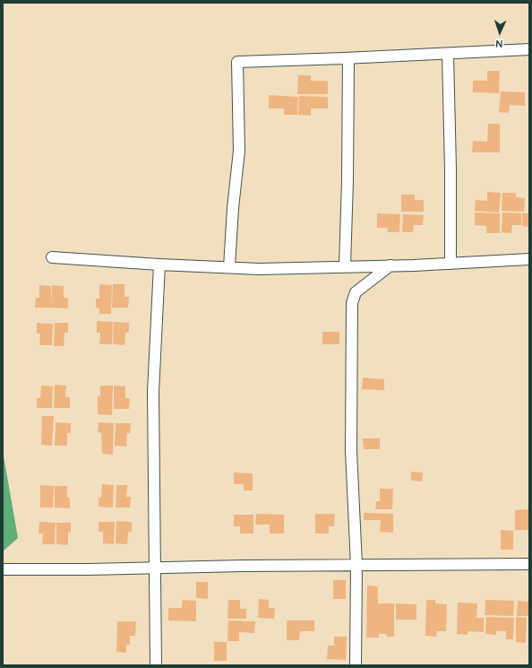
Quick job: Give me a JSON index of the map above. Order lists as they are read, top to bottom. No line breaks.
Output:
{"north":"bottom"}
